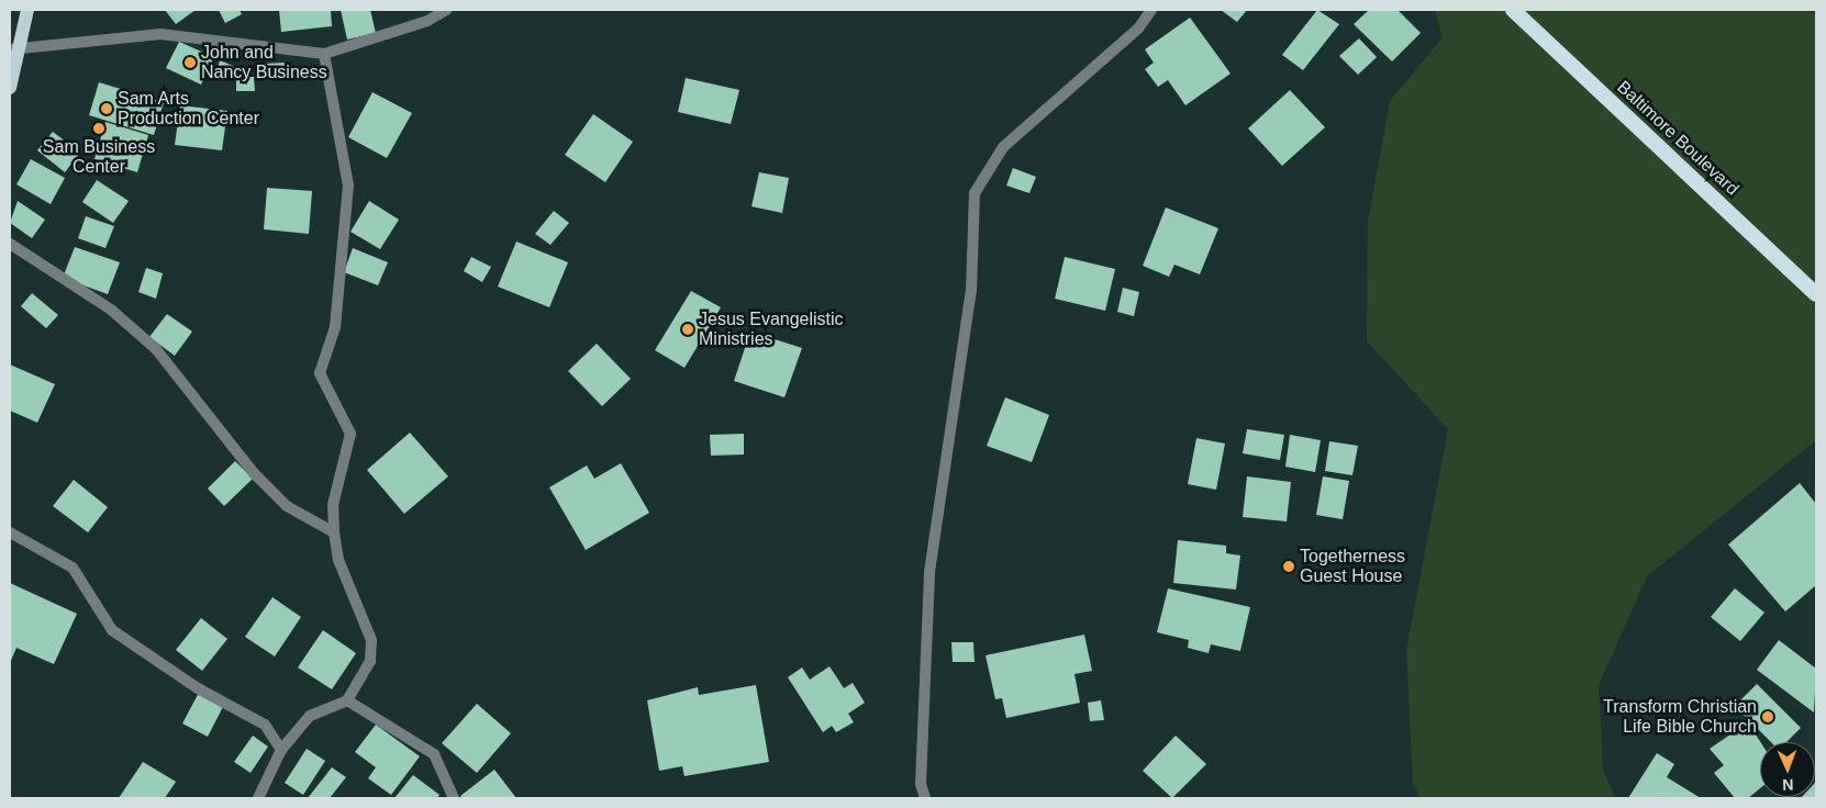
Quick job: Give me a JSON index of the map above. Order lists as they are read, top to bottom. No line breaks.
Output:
{"streets":{"highway":["Baltimore Boulevard"]},"places":["John and Nancy Business","Sam Arts Production Center","Sam Business Center","Jesus Evangelistic Ministries","Togetherness Guest House","Transform Christian Life Bible Church"],"north":"bottom"}
